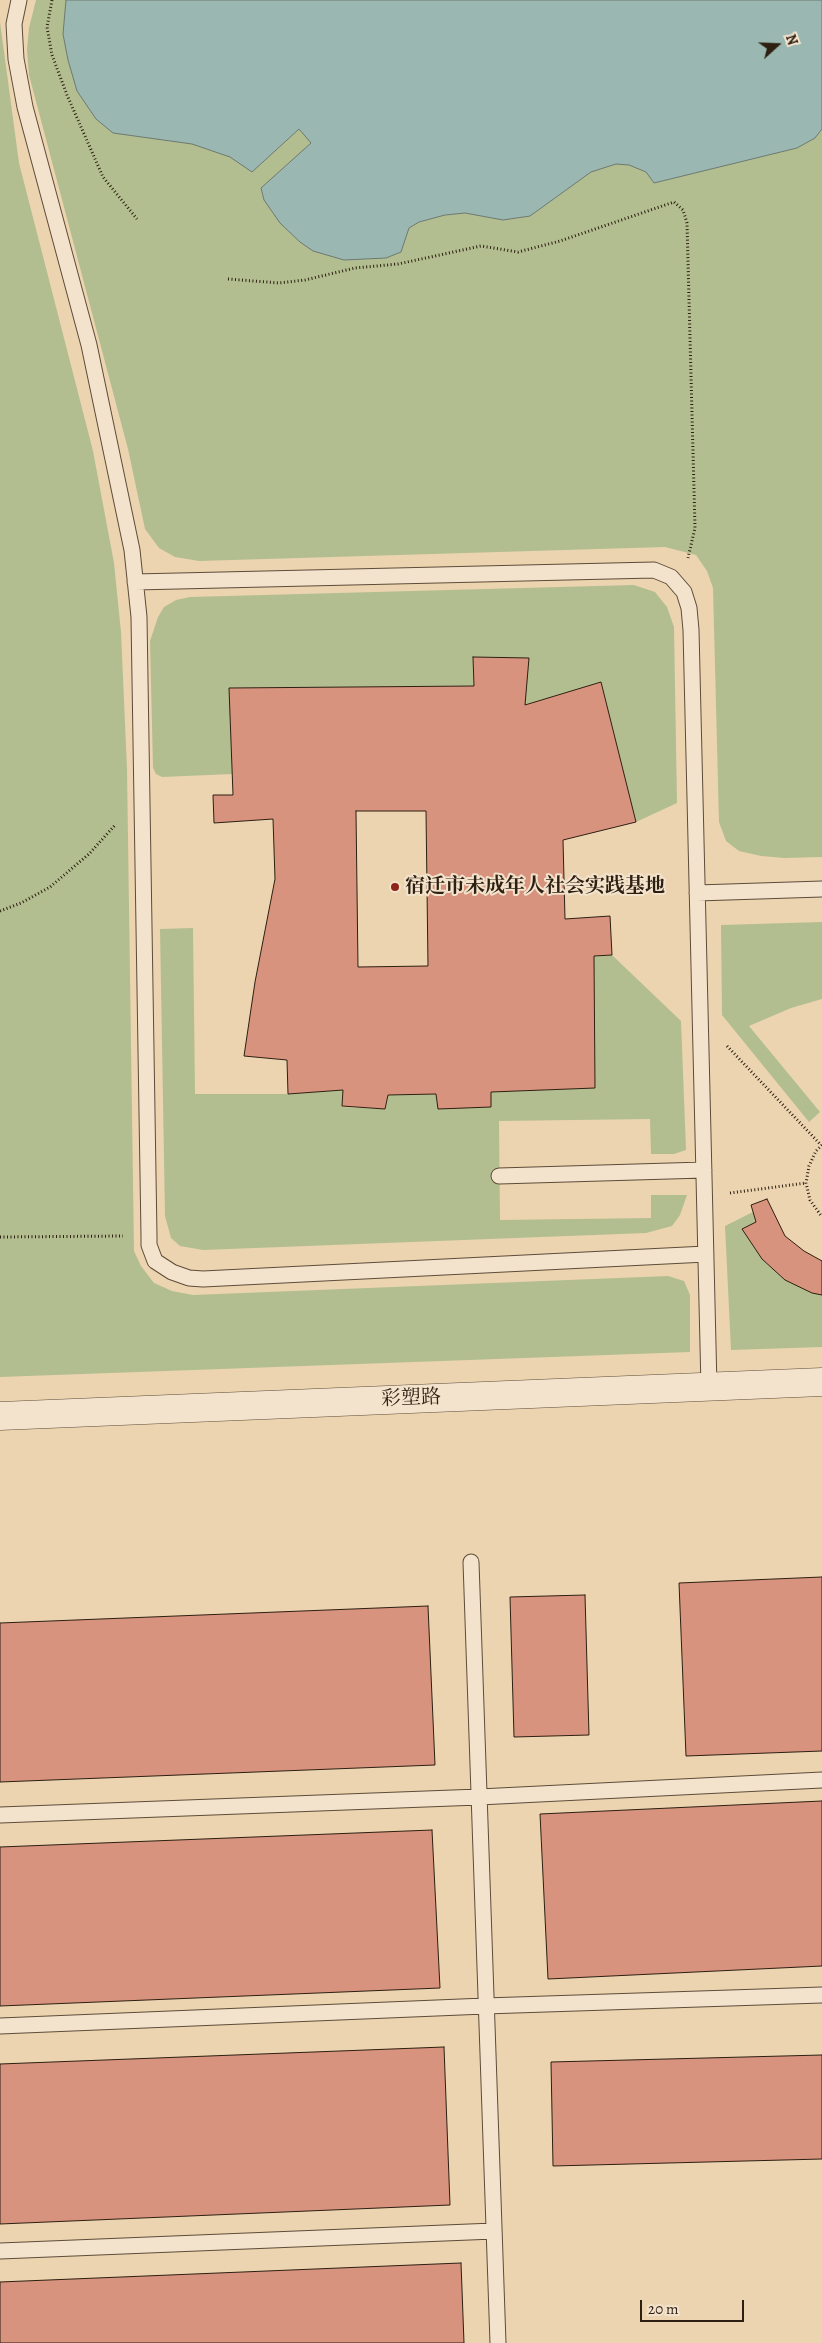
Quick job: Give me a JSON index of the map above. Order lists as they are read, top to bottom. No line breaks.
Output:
{"streets":{"street":["彩塑路"]},"places":["宿迁市未成年人社会实践基地"],"scale_bar":"20 m","north":"right"}
